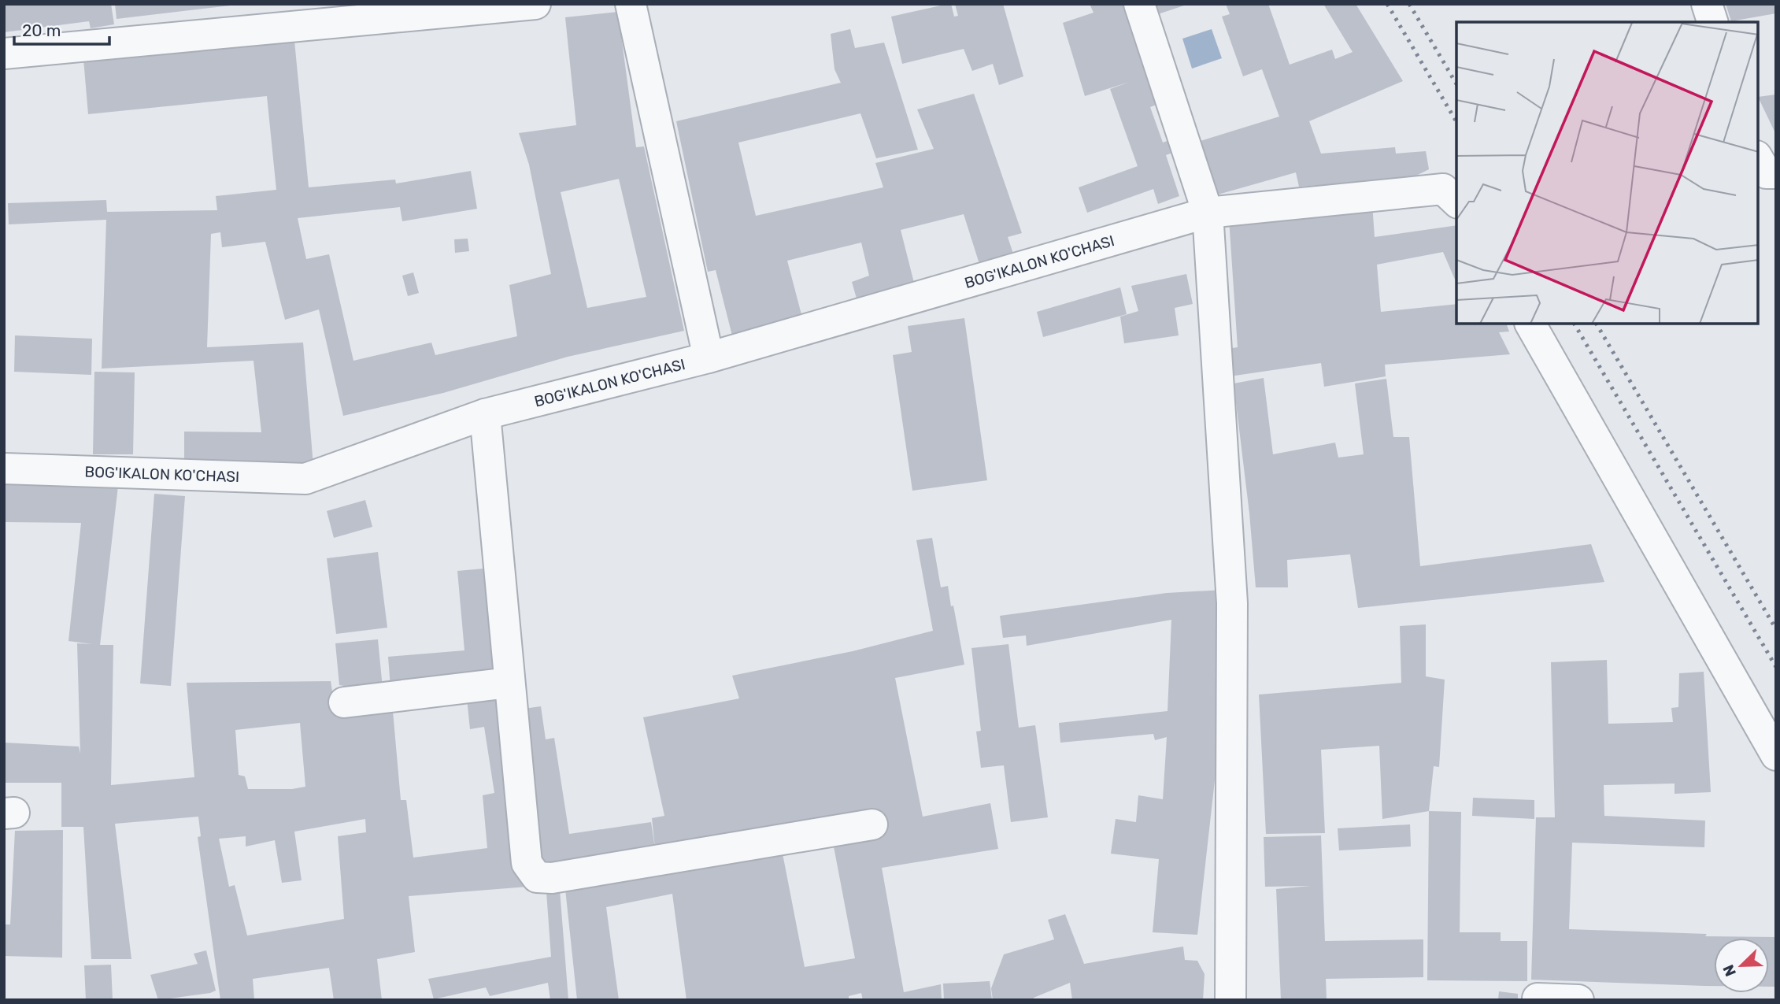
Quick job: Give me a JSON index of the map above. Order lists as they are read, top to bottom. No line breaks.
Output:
{"streets":{"street":["BOG'IKALON KO'CHASI"]},"scale_bar":"20 m","north":"bottom left"}
